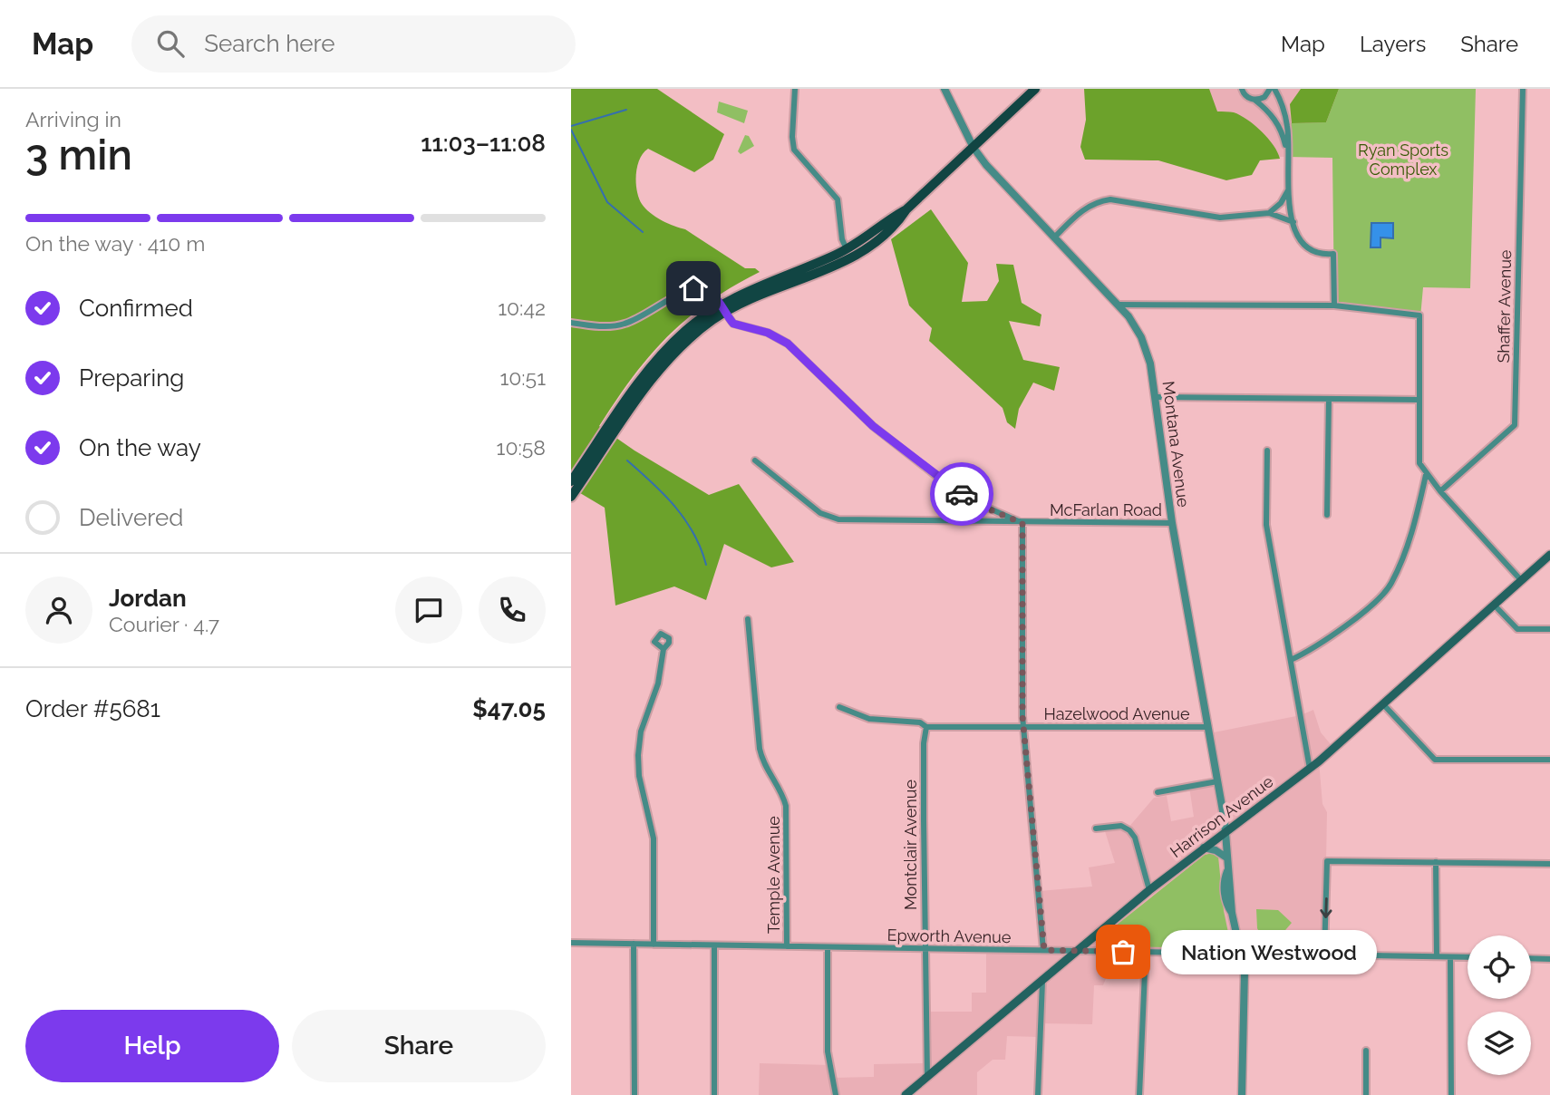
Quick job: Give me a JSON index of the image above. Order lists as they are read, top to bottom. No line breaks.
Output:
{"streets":{"main road":["Harrison Avenue"],"street":["Shaffer Avenue","Montana Avenue","McFarlan Road","Hazelwood Avenue","Montclair Avenue","Temple Avenue","Epworth Avenue"]},"crossings":[["Montana Avenue","McFarlan Road"],["Montana Avenue","Hazelwood Avenue"],["Montana Avenue","Harrison Avenue"],["Montana Avenue","Epworth Avenue"],["Hazelwood Avenue","Montclair Avenue"],["Harrison Avenue","Montclair Avenue"],["Harrison Avenue","Epworth Avenue"],["Montclair Avenue","Epworth Avenue"],["Temple Avenue","Epworth Avenue"]],"parks":["Ryan Sports Complex"],"places":["Nation Westwood"],"page":{"header":"Map","search":"Search here","nav":["Map","Layers","Share"],"heading":["3 min","Arriving in","11:03–11:08"],"panel":["Jordan","Courier · 4.7","Order #5681","$47.05"],"bar":"On the way · 410 m","list":[["Confirmed","10:42"],["Preparing","10:51"],["On the way","10:58"],"Delivered"],"bubble":"Nation Westwood","buttons":["Help","Share"]}}
